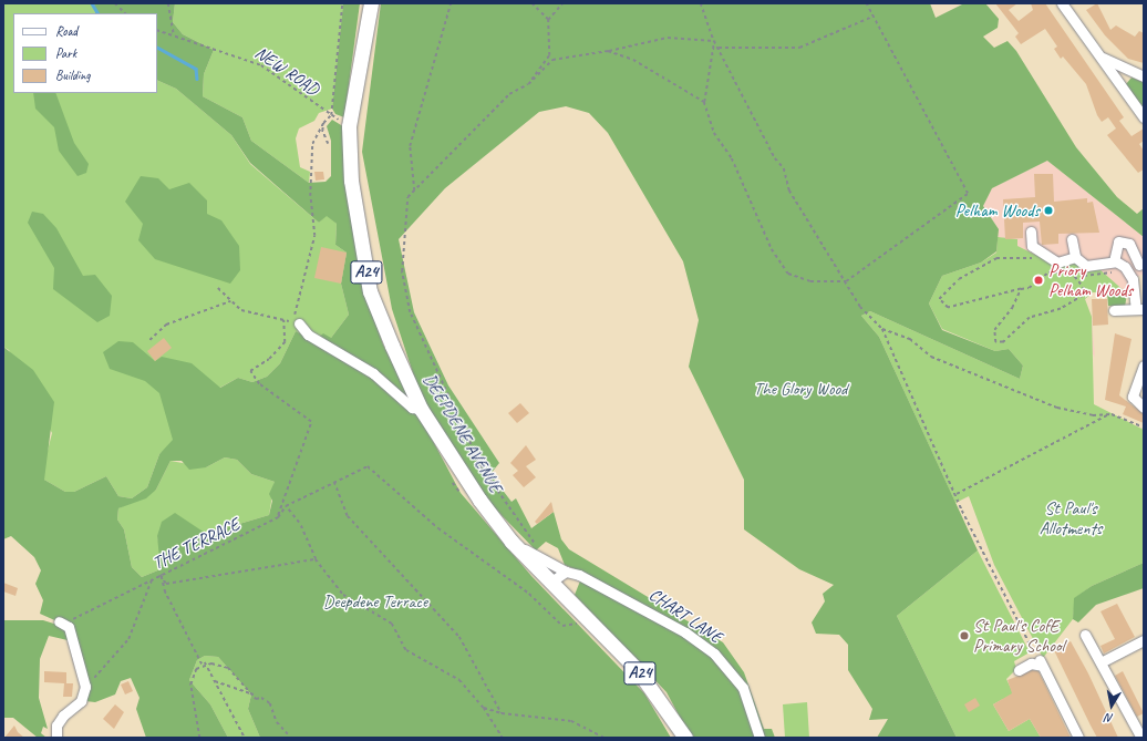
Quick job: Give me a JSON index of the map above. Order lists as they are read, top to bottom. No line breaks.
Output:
{"streets":{"highway":["A24","DEEPDENE AVENUE"],"street":["CHART LANE"],"path":["NEW ROAD","THE TERRACE"]},"crossings":[["NEW ROAD","DEEPDENE AVENUE"],["DEEPDENE AVENUE","CHART LANE"]],"parks":["The Glory Wood","St Paul's Allotments","Deepdene Terrace"],"places":["Pelham Woods","Priory Pelham Woods","St Paul's CofE Primary School"],"legend":["Road","Park","Building"],"north":"bottom"}
